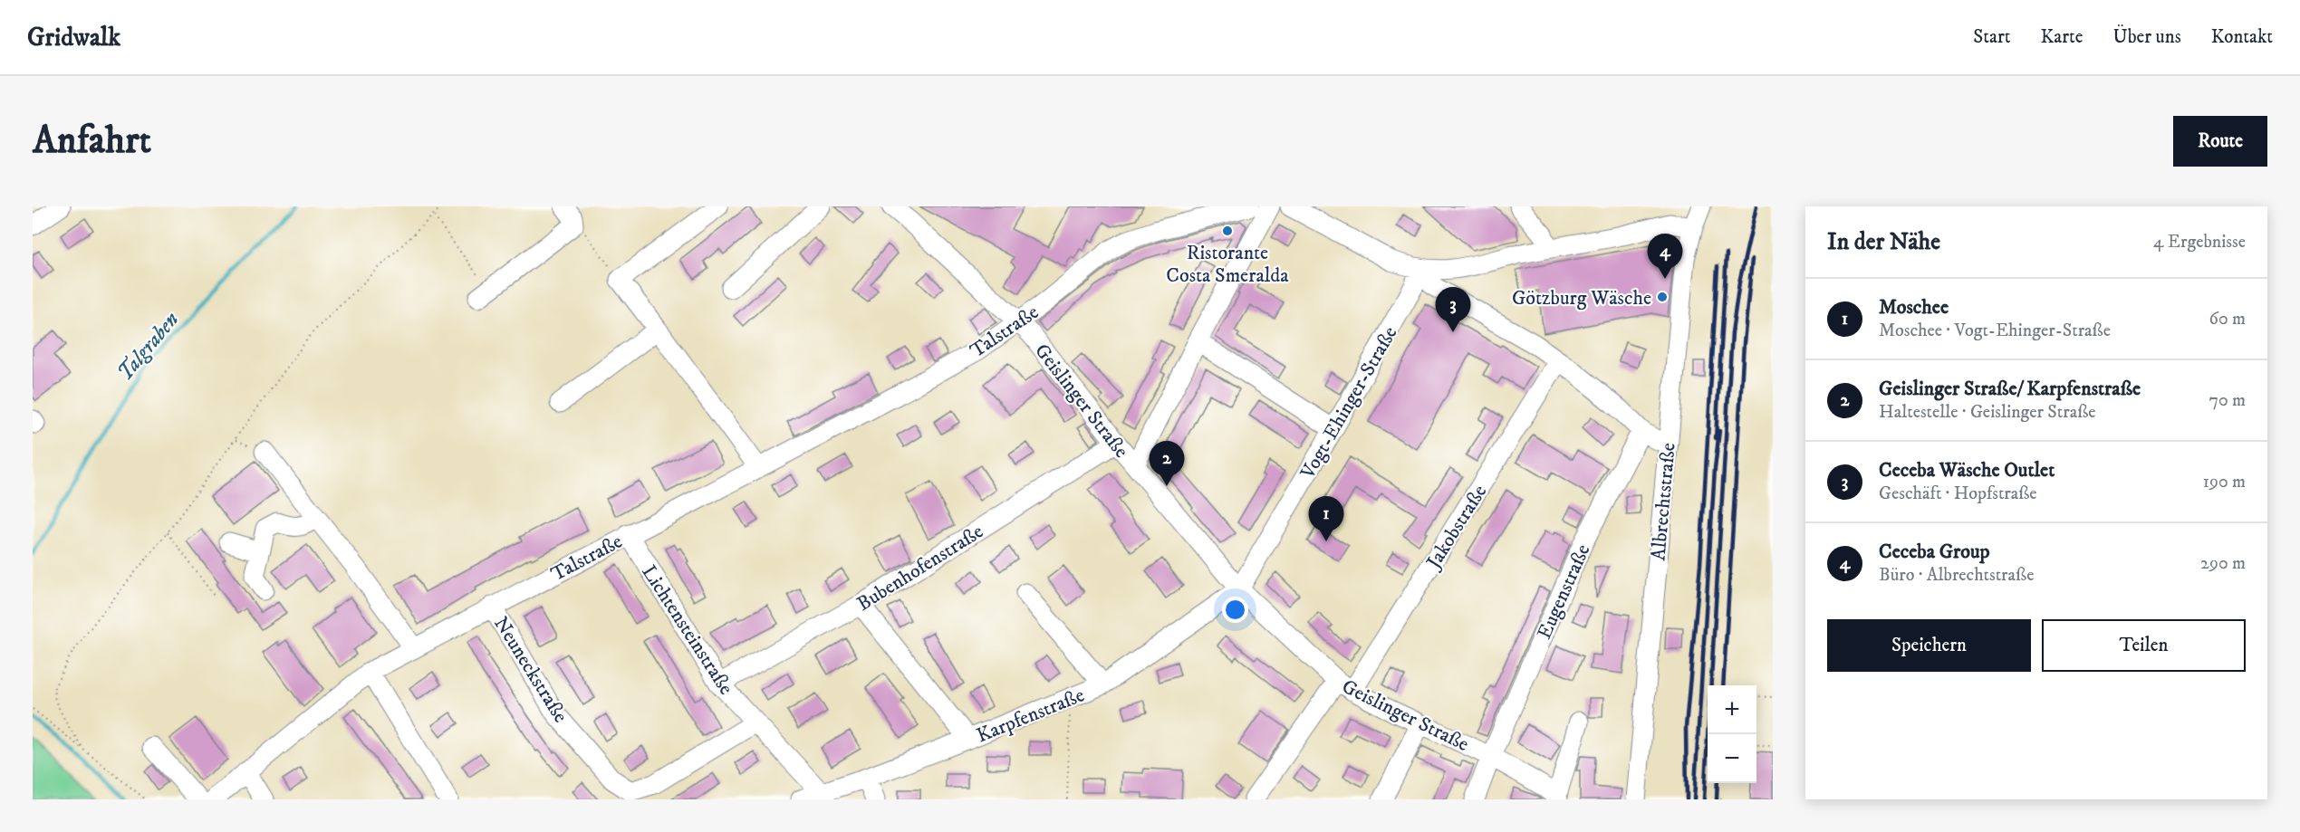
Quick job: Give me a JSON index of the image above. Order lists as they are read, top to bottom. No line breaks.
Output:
{"streets":{"street":["Talstraße","Geislinger Straße","Vogt-Ehinger-Straße","Albrechtstraße","Jakobstraße","Bubenhofenstraße","Eugenstraße","Lichtensteinstraße","Neuneckstraße","Karpfenstraße"]},"crossings":[["Talstraße","Geislinger Straße"],["Talstraße","Lichtensteinstraße"],["Talstraße","Neuneckstraße"],["Geislinger Straße","Vogt-Ehinger-Straße"],["Geislinger Straße","Jakobstraße"],["Geislinger Straße","Bubenhofenstraße"],["Geislinger Straße","Eugenstraße"],["Geislinger Straße","Karpfenstraße"],["Vogt-Ehinger-Straße","Karpfenstraße"],["Bubenhofenstraße","Lichtensteinstraße"],["Lichtensteinstraße","Neuneckstraße"],["Lichtensteinstraße","Karpfenstraße"]],"water":["Talgraben"],"places":["Ristorante Costa Smeralda","Götzburg Wäsche"],"page":{"header":"Gridwalk","nav":["Start","Karte","Über uns","Kontakt"],"buttons":["Route",["Speichern","Teilen"]],"title":"Anfahrt","heading":["In der Nähe","4 Ergebnisse"],"pins":["4","3","2","1"],"list":[{"mark":"1","name":"Moschee","note":"Moschee · Vogt-Ehinger-Straße","value":"60 m"},{"mark":"2","name":"Geislinger Straße/ Karpfenstraße","note":"Haltestelle · Geislinger Straße","value":"70 m"},{"mark":"3","name":"Ceceba Wäsche Outlet","note":"Geschäft · Hopfstraße","value":"190 m"},{"mark":"4","name":"Ceceba Group","note":"Büro · Albrechtstraße","value":"290 m"}],"map_buttons":["+","−"]}}
